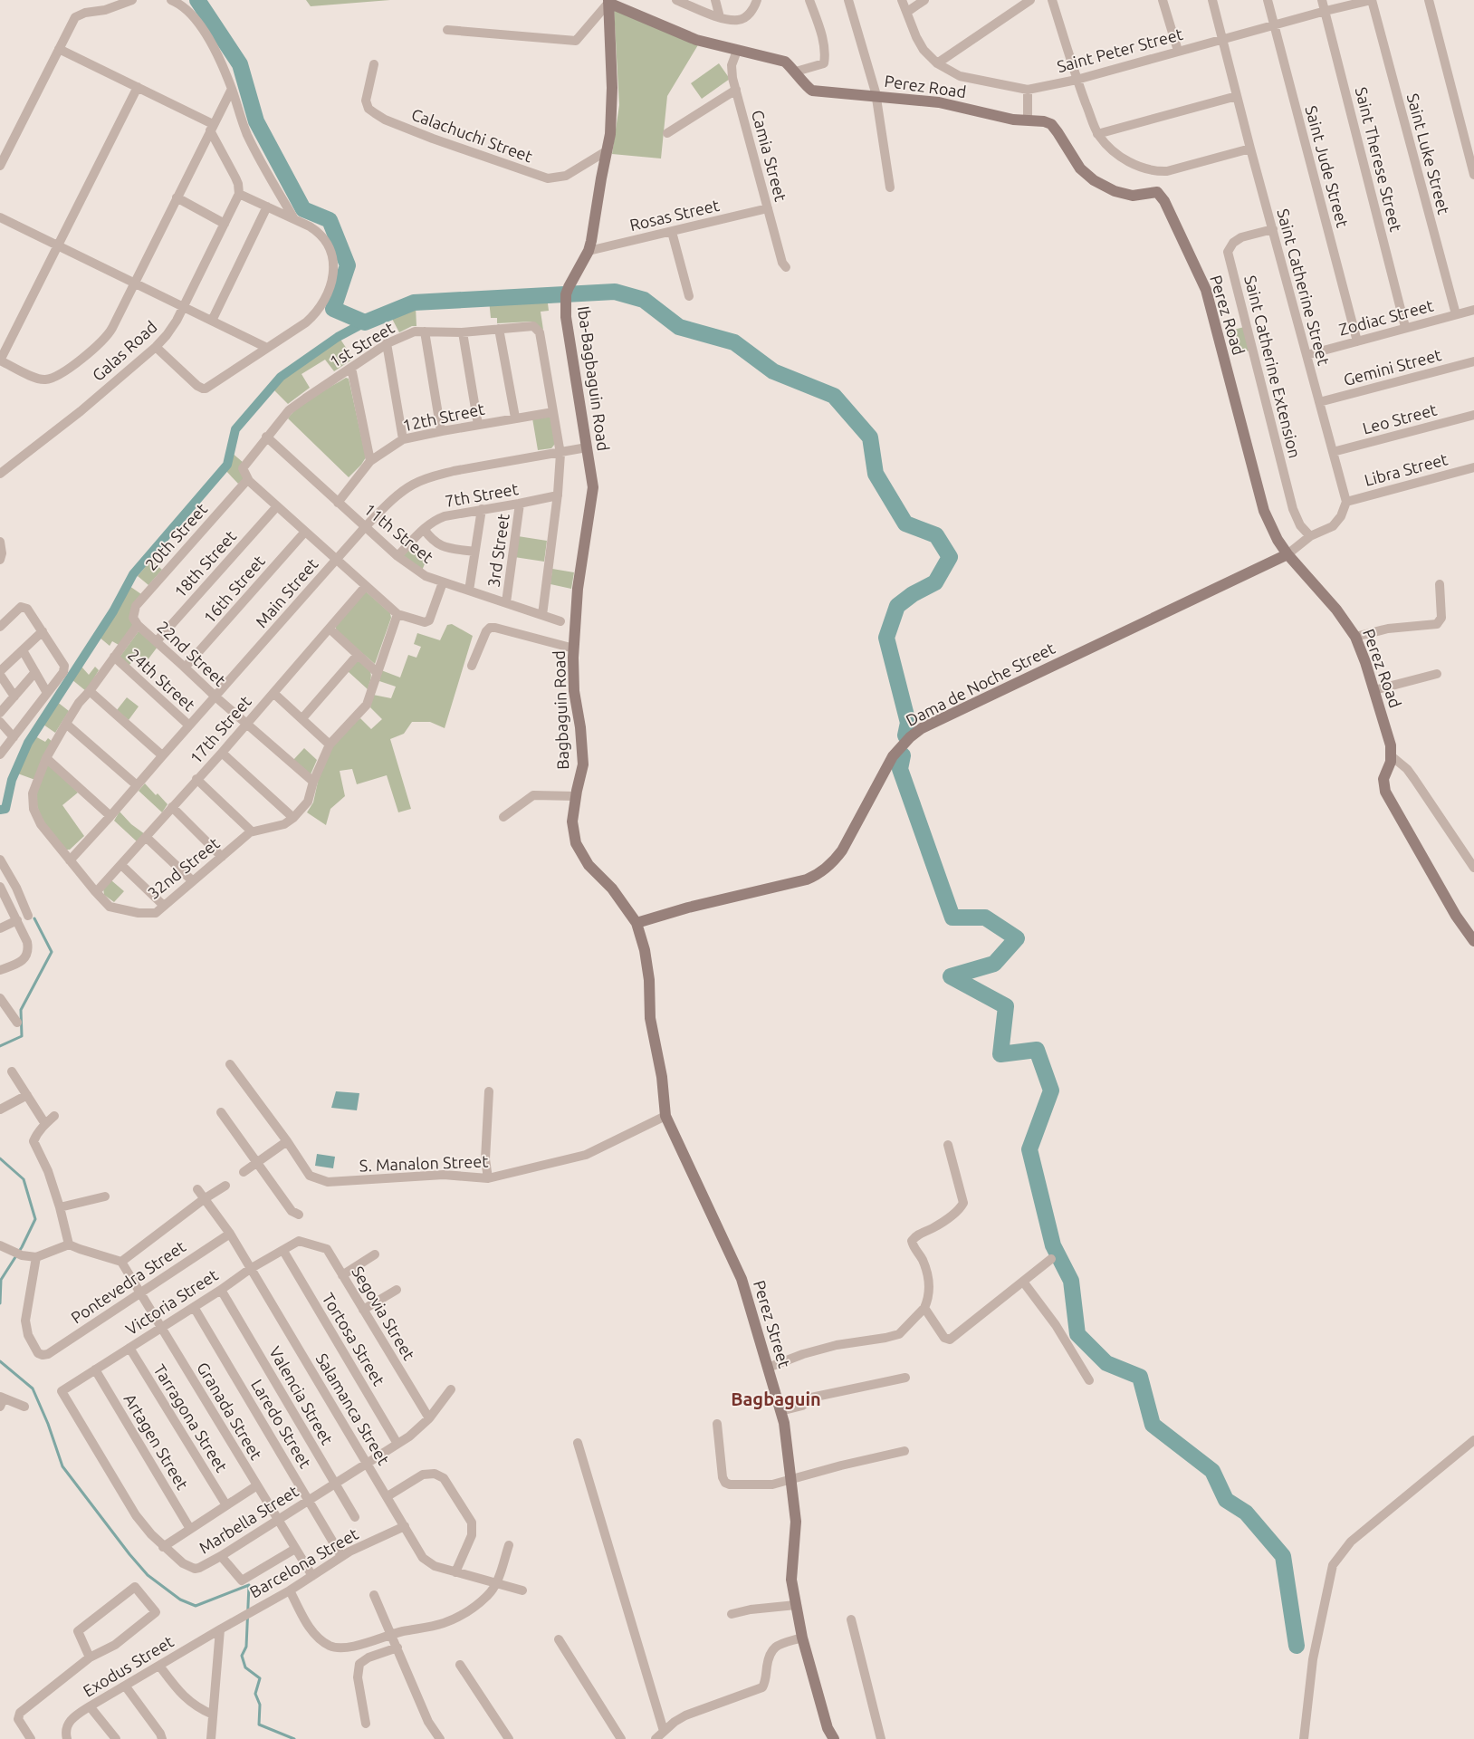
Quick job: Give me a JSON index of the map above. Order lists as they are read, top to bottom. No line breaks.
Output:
{"streets":{"street":["Saint Peter Street","Perez Road","Calachuchi Street","Saint Luke Street","Camia Street","Saint Therese Street","Saint Jude Street","Rosas Street","Saint Catherine Street","Zodiac Street","1st Street","Galas Road","Saint Catherine Extension","Gemini Street","Iba-Bagbaguin Road","12th Street","Leo Street","Libra Street","7th Street","11th Street","20th Street","3rd Street","18th Street","16th Street","Main Street","22nd Street","24th Street","Dama de Noche Street","Bagbaguin Road","17th Street","32nd Street","S. Manalon Street","Pontevedra Street","Victoria Street","Segovia Street","Perez Street","Tortosa Street","Valencia Street","Salamanca Street","Granada Street","Tarragona Street","Laredo Street","Artagen Street","Marbella Street","Barcelona Street","Exodus Street"]},"crossings":[["Saint Peter Street","Saint Luke Street"],["Saint Peter Street","Saint Therese Street"],["Saint Peter Street","Saint Jude Street"],["Saint Peter Street","Saint Catherine Street"],["Perez Road","Camia Street"],["Perez Road","Iba-Bagbaguin Road"],["Perez Road","Dama de Noche Street"],["Calachuchi Street","Iba-Bagbaguin Road"],["Saint Luke Street","Zodiac Street"],["Camia Street","Rosas Street"],["Saint Therese Street","Zodiac Street"],["Saint Jude Street","Zodiac Street"],["Rosas Street","Iba-Bagbaguin Road"],["Saint Catherine Street","Zodiac Street"],["Saint Catherine Street","Saint Catherine Extension"],["Saint Catherine Street","Gemini Street"],["Saint Catherine Street","Leo Street"],["Saint Catherine Street","Libra Street"],["1st Street","12th Street"],["1st Street","7th Street"],["1st Street","11th Street"],["1st Street","20th Street"],["1st Street","Main Street"],["Iba-Bagbaguin Road","Main Street"],["Iba-Bagbaguin Road","Bagbaguin Road"],["12th Street","11th Street"],["7th Street","11th Street"],["7th Street","3rd Street"],["11th Street","3rd Street"],["11th Street","Main Street"],["20th Street","22nd Street"],["20th Street","32nd Street"],["18th Street","22nd Street"],["16th Street","22nd Street"],["Main Street","22nd Street"],["Main Street","24th Street"],["Main Street","32nd Street"],["22nd Street","17th Street"],["22nd Street","32nd Street"],["24th Street","32nd Street"],["Dama de Noche Street","Bagbaguin Road"],["Bagbaguin Road","S. Manalon Street"],["Bagbaguin Road","Perez Street"],["17th Street","32nd Street"],["S. Manalon Street","Perez Street"],["Pontevedra Street","Salamanca Street"],["Pontevedra Street","Granada Street"],["Victoria Street","Segovia Street"],["Victoria Street","Tortosa Street"],["Victoria Street","Valencia Street"],["Victoria Street","Salamanca Street"],["Victoria Street","Granada Street"],["Victoria Street","Tarragona Street"],["Victoria Street","Laredo Street"],["Victoria Street","Artagen Street"],["Victoria Street","Marbella Street"],["Segovia Street","Marbella Street"],["Tortosa Street","Marbella Street"],["Valencia Street","Marbella Street"],["Salamanca Street","Marbella Street"],["Salamanca Street","Barcelona Street"],["Granada Street","Marbella Street"],["Granada Street","Barcelona Street"],["Laredo Street","Marbella Street"],["Laredo Street","Barcelona Street"],["Barcelona Street","Exodus Street"]],"districts":["Bagbaguin"]}
